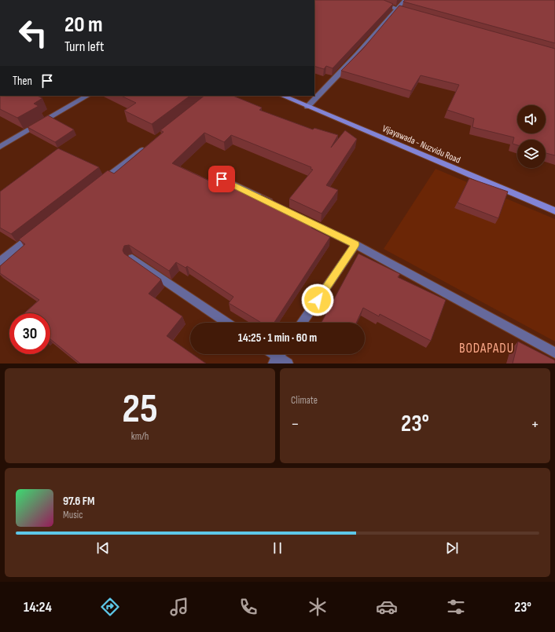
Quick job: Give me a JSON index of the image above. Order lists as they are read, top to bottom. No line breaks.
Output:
{"streets":{"street":["Vijayawada - Nuzvidu Road"]},"districts":["BODAPADU"],"page":{"turn":["20 m","Turn left"],"then":"Then","limit":"30","trip":"14:25 · 1 min · 60 m","tile":[["25","km/h"],"Climate"],"heat":["−","23°","+"],"song":["97.6 FM","Music"],"tabs":["14:24","23°"]}}
